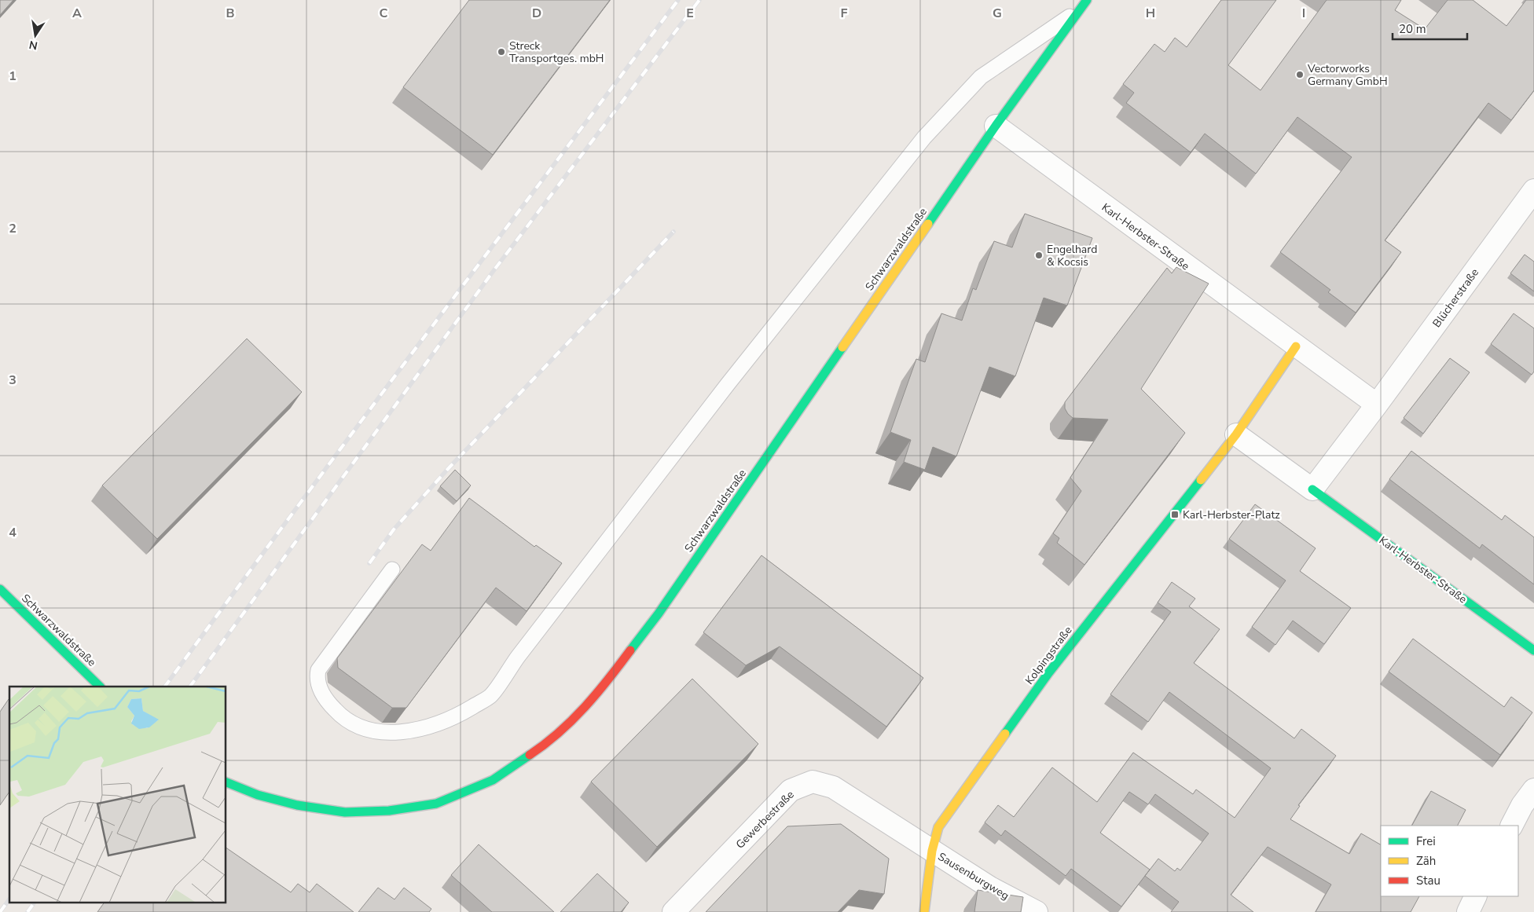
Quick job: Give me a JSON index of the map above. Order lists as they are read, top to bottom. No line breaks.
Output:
{"streets":{"main road":["Karl-Herbster-Straße","Schwarzwaldstraße","Kolpingstraße"],"street":["Blücherstraße","Gewerbestraße","Sausenburgweg"]},"crossings":[["Karl-Herbster-Straße","Schwarzwaldstraße"],["Kolpingstraße","Gewerbestraße"],["Kolpingstraße","Sausenburgweg"],["Gewerbestraße","Sausenburgweg"]],"places":{"other":["Streck Transportges. mbH","Vectorworks Germany GmbH","Engelhard & Kocsis"],"transit":["Karl-Herbster-Platz"]},"legend":["Frei","Zäh","Stau"],"scale_bar":"20 m","north":"bottom","grid":{"columns":["A","B","C","D","E","F","G","H","I"],"rows":["1","2","3","4"]}}
